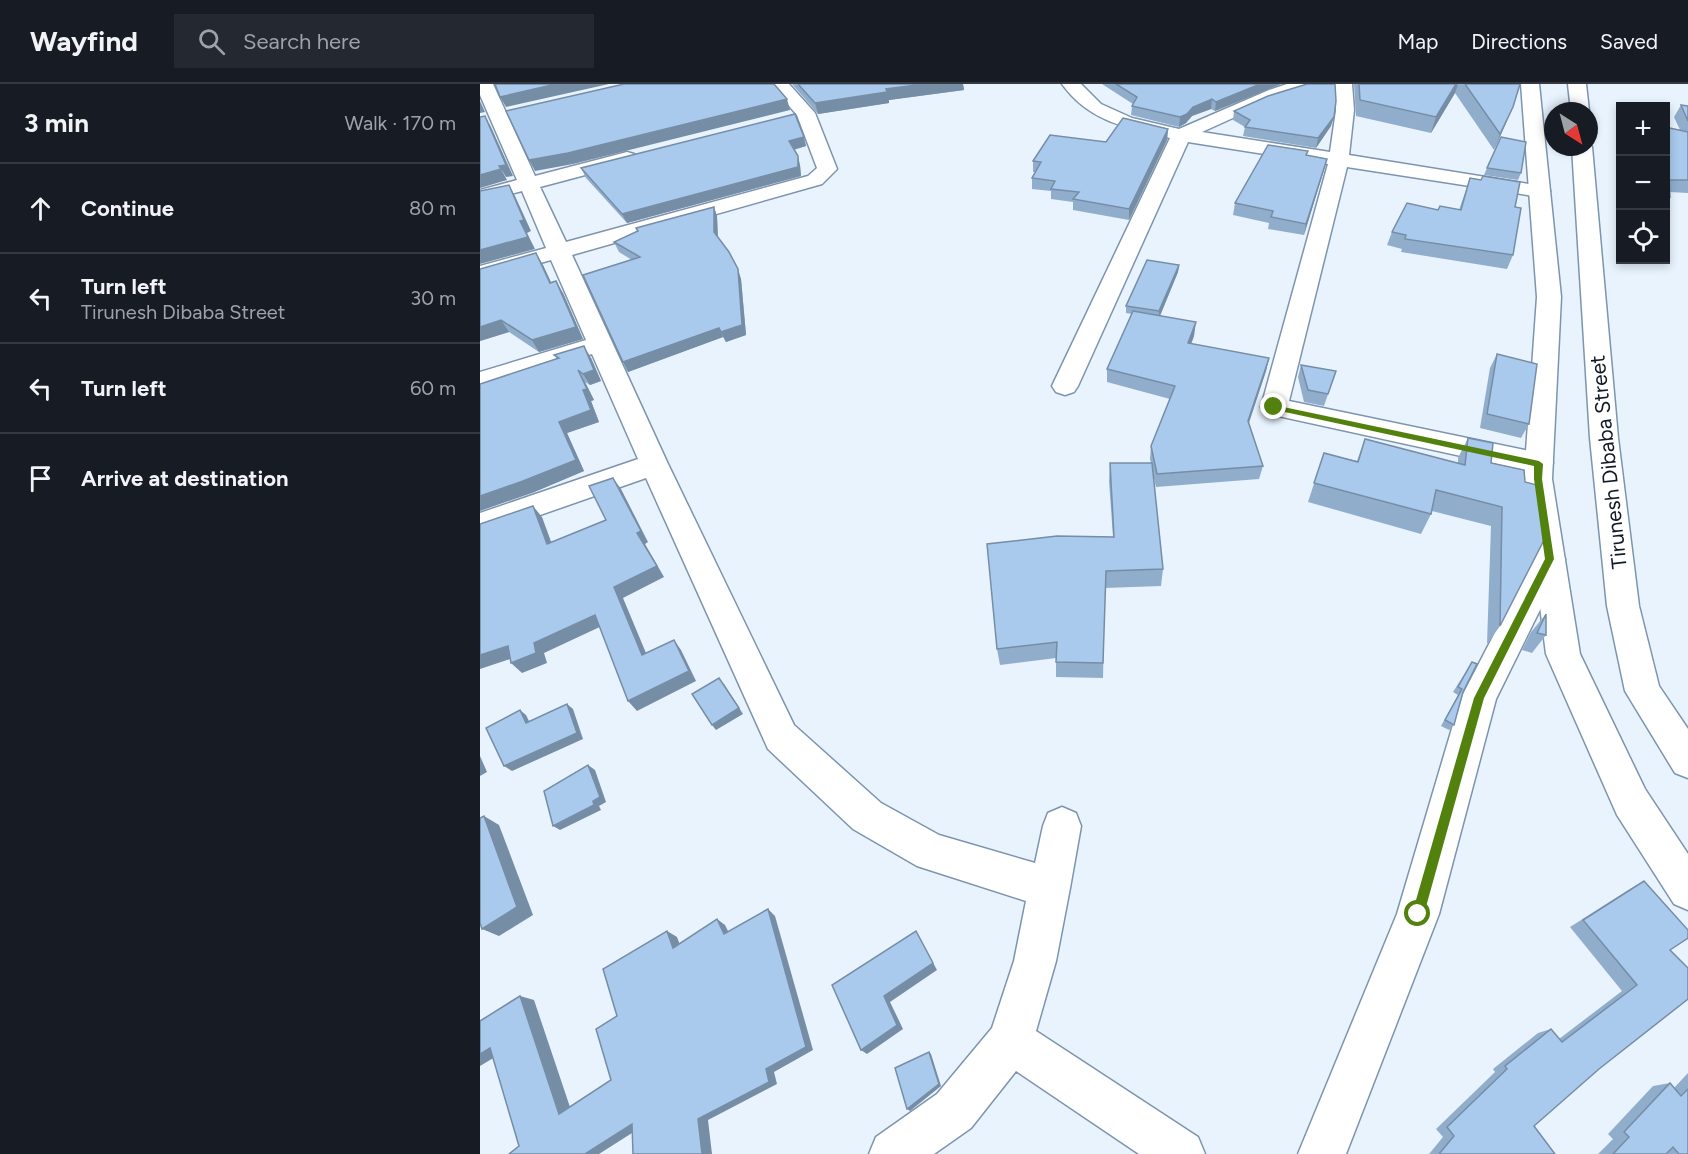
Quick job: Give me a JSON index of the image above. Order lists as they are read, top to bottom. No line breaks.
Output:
{"streets":{"street":["Tirunesh Dibaba Street"]},"north":"bottom right","page":{"header":"Wayfind","search":"Search here","nav":["Map","Directions","Saved"],"heading":["3 min","Walk · 170 m"],"map_buttons":["+","−"],"list":[["Continue","80 m"],["Turn left","Tirunesh Dibaba Street","30 m"],["Turn left","60 m"],"Arrive at destination"]}}
